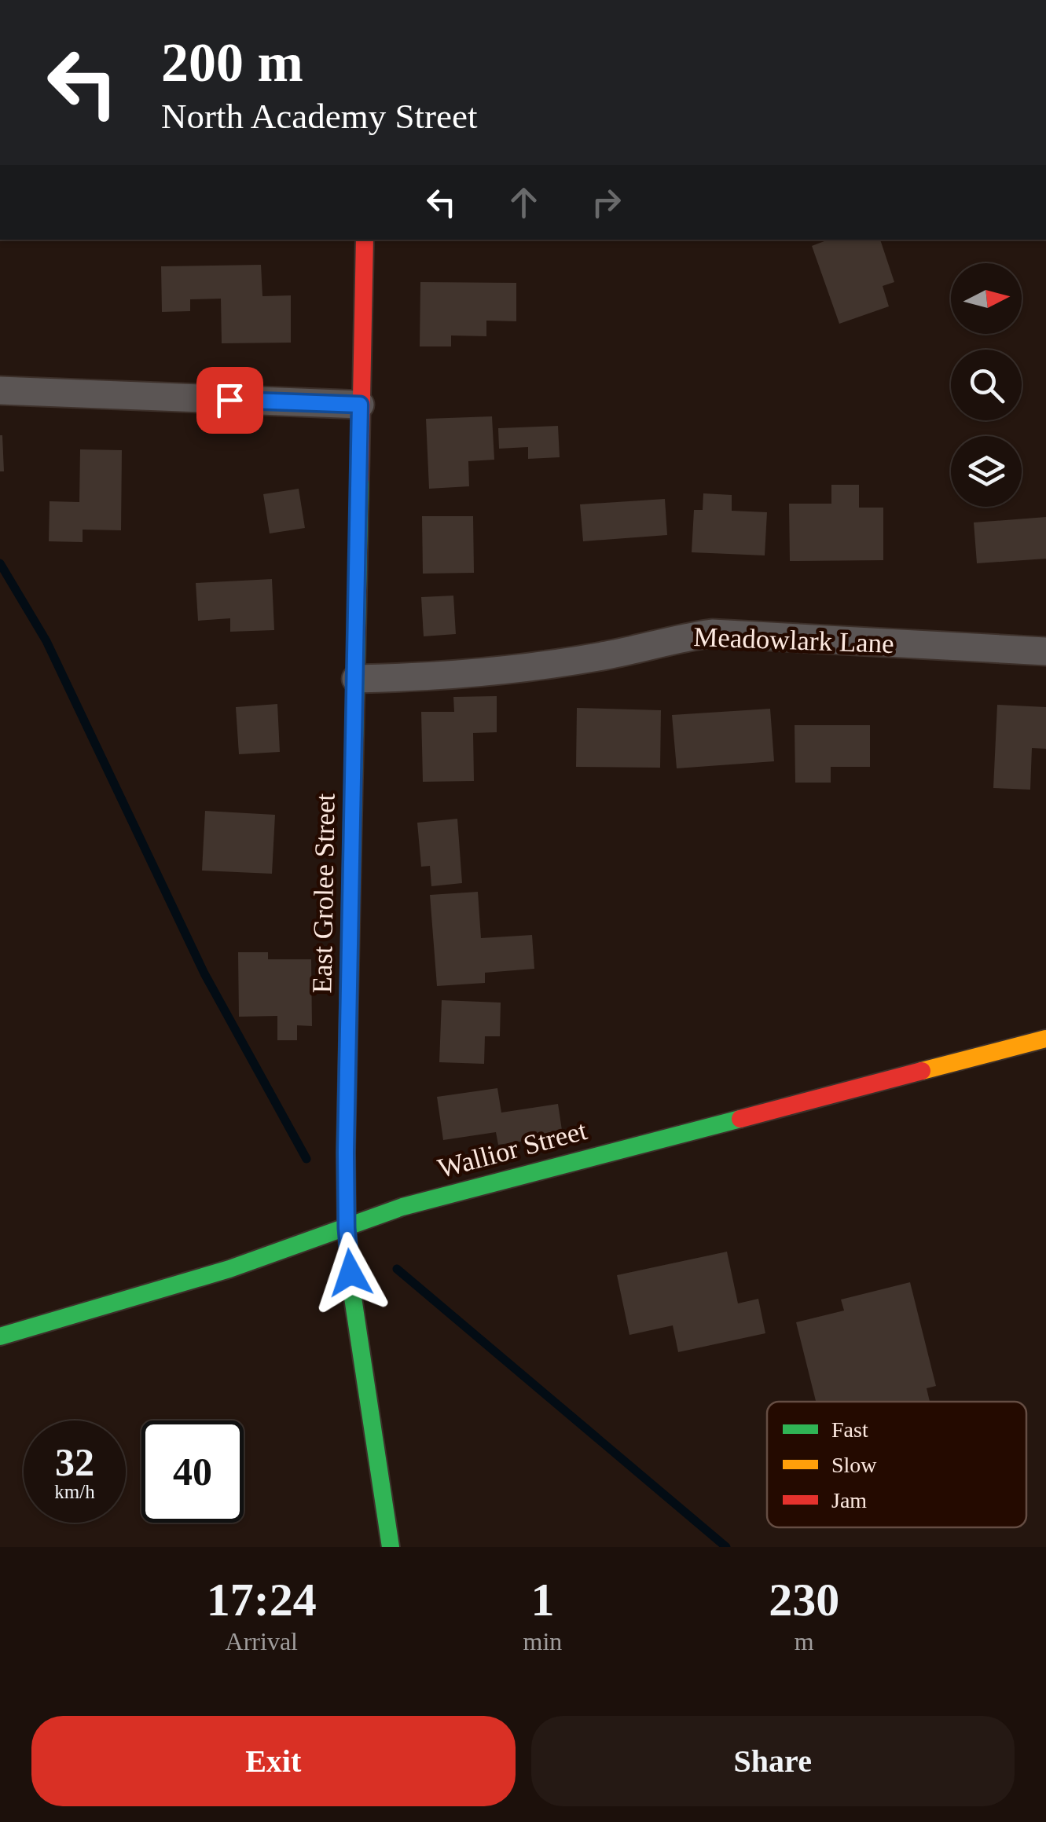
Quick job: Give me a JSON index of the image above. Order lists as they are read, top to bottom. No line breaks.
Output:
{"streets":{"street":["Meadowlark Lane","East Grolee Street","Wallior Street"]},"crossings":[["Meadowlark Lane","East Grolee Street"],["East Grolee Street","Wallior Street"]],"legend":["Fast","Slow","Jam"],"north":"right","page":{"turn":["200 m","North Academy Street"],"speed":"32 km/h","limit":"40","eta":["17:24","Arrival","1","min","230","m"],"buttons":["Exit","Share"]}}
